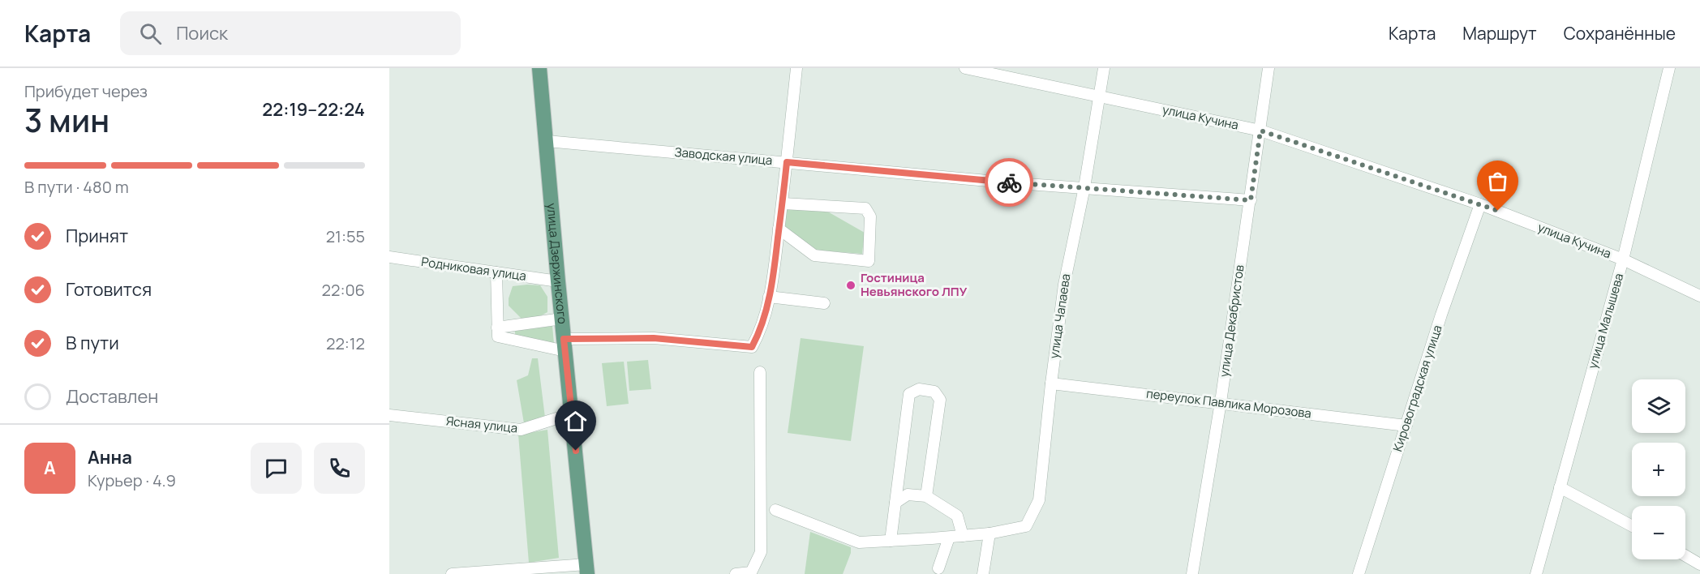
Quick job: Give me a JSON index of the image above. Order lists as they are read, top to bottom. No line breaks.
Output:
{"streets":{"main road":["улица Дзержинского"],"street":["улица Кучина","Заводская улица","Родниковая улица","улица Чапаева","улица Декабристов","улица Малышева","Кировоградская улица","переулок Павлика Морозова","Ясная улица"]},"crossings":[["улица Кучина","улица Чапаева"],["улица Кучина","улица Декабристов"],["улица Кучина","улица Малышева"],["улица Кучина","Кировоградская улица"],["Заводская улица","улица Дзержинского"],["Заводская улица","улица Чапаева"],["Заводская улица","улица Декабристов"],["улица Дзержинского","Родниковая улица"],["улица Дзержинского","Ясная улица"],["улица Чапаева","переулок Павлика Морозова"],["улица Декабристов","переулок Павлика Морозова"],["Кировоградская улица","переулок Павлика Морозова"]],"places":["Гостиница Невьянского ЛПУ"],"page":{"header":"Карта","search":"Поиск","nav":["Карта","Маршрут","Сохранённые"],"heading":["3 мин","Прибудет через","22:19–22:24"],"panel":["Анна","Курьер · 4.9"],"bar":"В пути · 480 m","list":[["Принят","21:55"],["Готовится","22:06"],["В пути","22:12"],"Доставлен"],"map_buttons":["+","−"],"round":"А"}}
